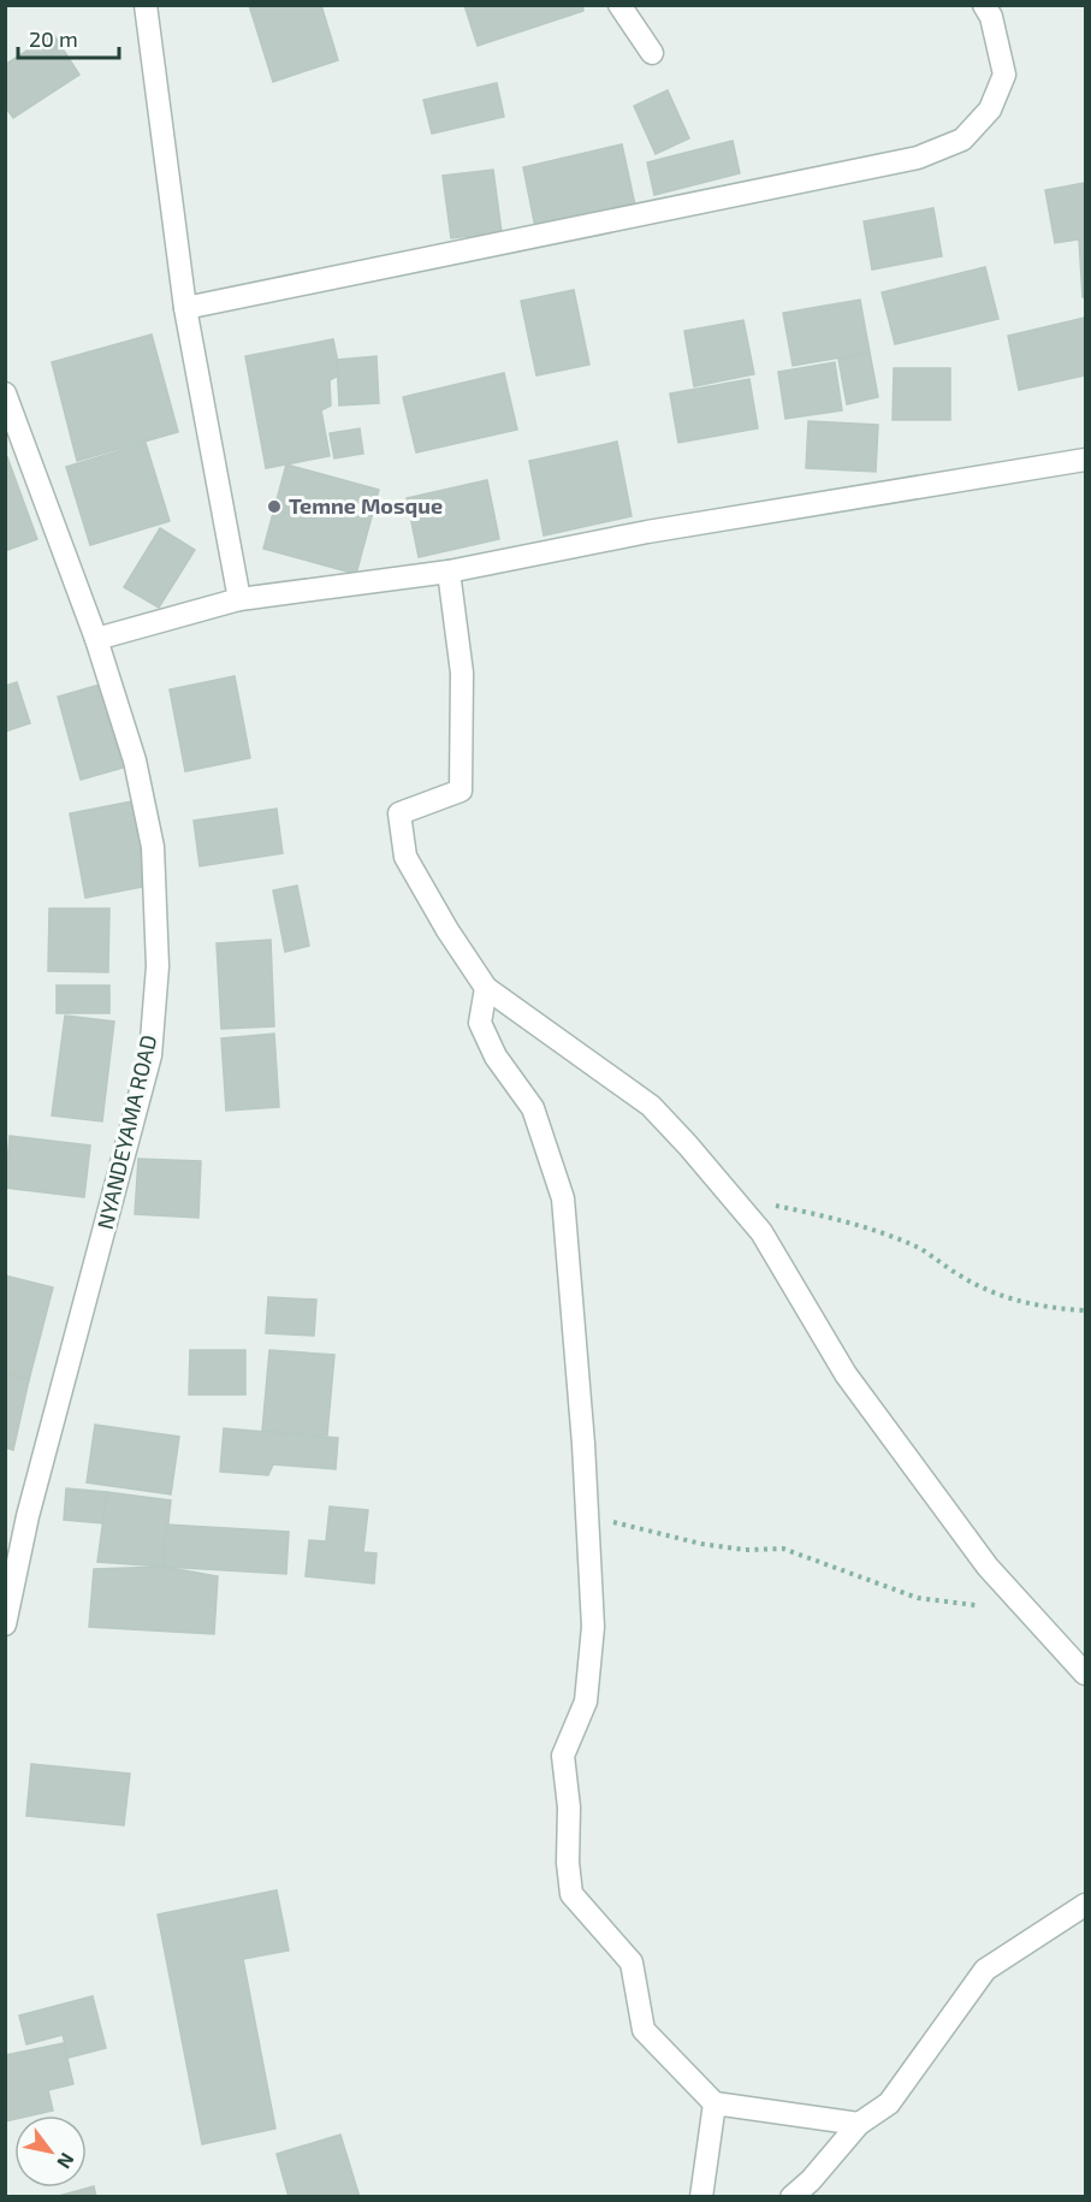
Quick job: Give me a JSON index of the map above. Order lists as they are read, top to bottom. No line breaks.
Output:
{"streets":{"street":["NYANDEYAMA ROAD"]},"places":["Temne Mosque"],"scale_bar":"20 m","north":"bottom right"}
